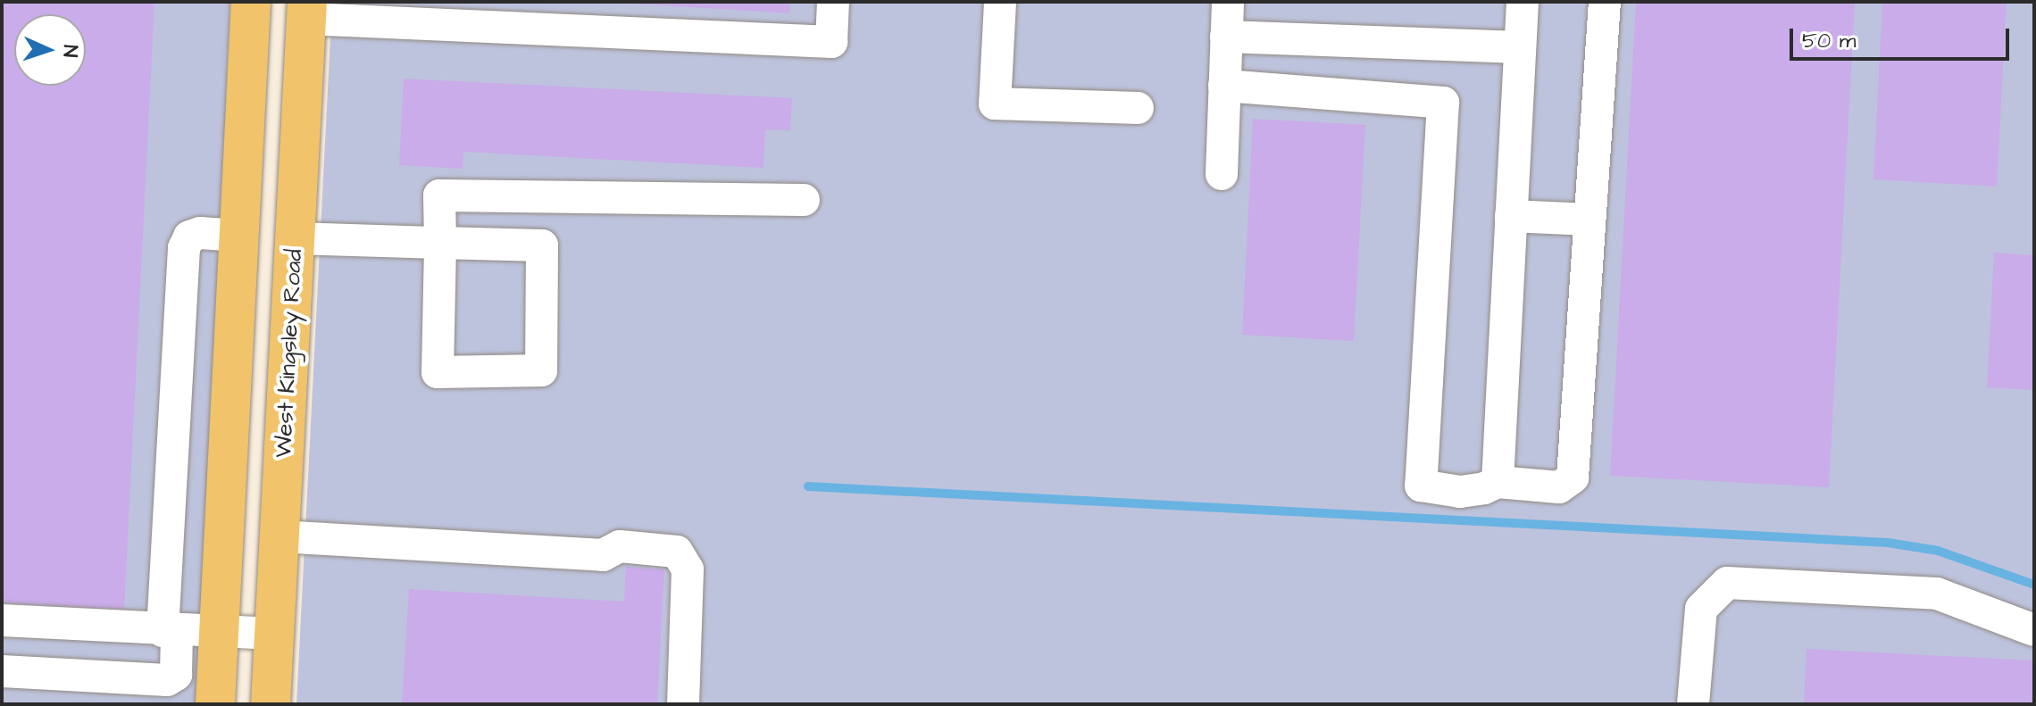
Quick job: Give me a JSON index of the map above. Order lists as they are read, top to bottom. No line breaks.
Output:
{"streets":{"main road":["West Kingsley Road"]},"scale_bar":"50 m","north":"right"}
